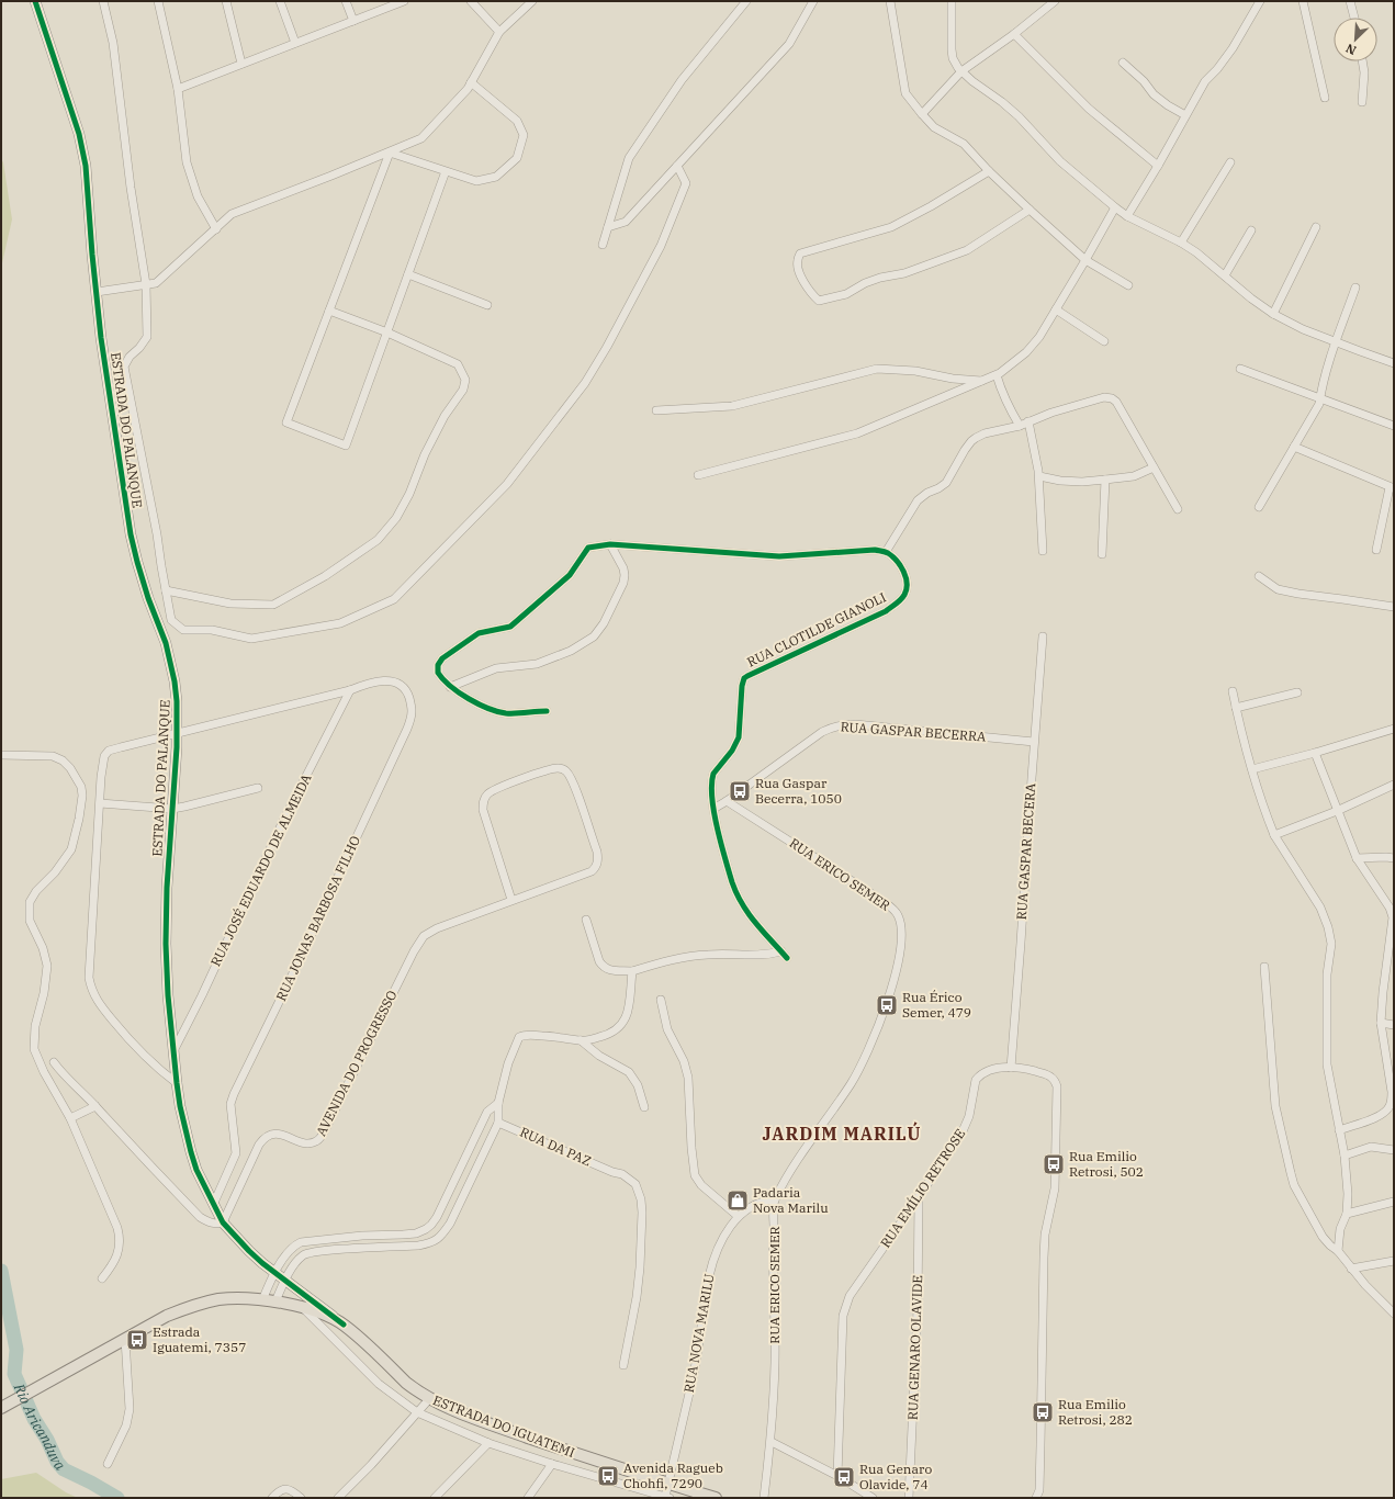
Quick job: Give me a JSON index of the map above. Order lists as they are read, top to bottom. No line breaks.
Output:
{"streets":{"main road":["ESTRADA DO IGUATEMI"],"street":["ESTRADA DO PALANQUE","RUA CLOTILDE GIANOLI","RUA GASPAR BECERRA","RUA GASPAR BECERA","RUA JOSÉ EDUARDO DE ALMEIDA","RUA ERICO SEMER","RUA JONAS BARBOSA FILHO","AVENIDA DO PROGRESSO","RUA DA PAZ","RUA EMÍLIO RETROSE","RUA NOVA MARILU","RUA GENARO OLAVIDE"]},"crossings":[["ESTRADA DO PALANQUE","RUA JOSÉ EDUARDO DE ALMEIDA"],["ESTRADA DO PALANQUE","RUA JONAS BARBOSA FILHO"],["ESTRADA DO PALANQUE","AVENIDA DO PROGRESSO"],["ESTRADA DO PALANQUE","ESTRADA DO IGUATEMI"],["RUA CLOTILDE GIANOLI","RUA GASPAR BECERRA"],["RUA GASPAR BECERRA","RUA GASPAR BECERA"],["RUA GASPAR BECERRA","RUA ERICO SEMER"],["RUA GASPAR BECERA","RUA EMÍLIO RETROSE"],["RUA JOSÉ EDUARDO DE ALMEIDA","RUA JONAS BARBOSA FILHO"],["RUA ERICO SEMER","RUA NOVA MARILU"],["RUA EMÍLIO RETROSE","RUA GENARO OLAVIDE"],["RUA NOVA MARILU","ESTRADA DO IGUATEMI"]],"districts":["JARDIM MARILÚ"],"water":["Rio Aricanduva"],"places":{"bus stop":["Rua Gaspar Becerra, 1050","Rua Érico Semer, 479","Rua Emilio Retrosi, 502","Estrada Iguatemi, 7357","Rua Emilio Retrosi, 282","Avenida Ragueb Chohfi, 7290","Rua Genaro Olavide, 74"],"shop":["Padaria Nova Marilu"]},"north":"bottom left"}
